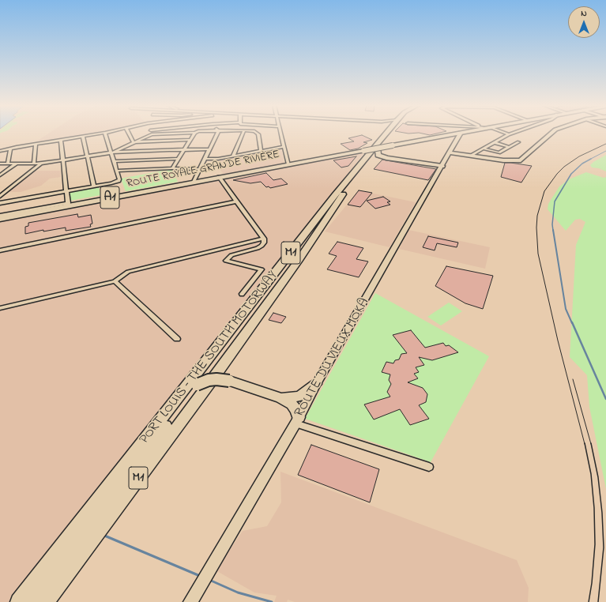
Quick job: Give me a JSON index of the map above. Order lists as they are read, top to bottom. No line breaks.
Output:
{"streets":{"highway":["M1","PORT LOUIS – THE SOUTH MOTORWAY"],"main road":["ROUTE ROYALE GRANDE RIVIÈRE","A1","ROUTE DU VIEUX MOKA"]},"north":"top"}
